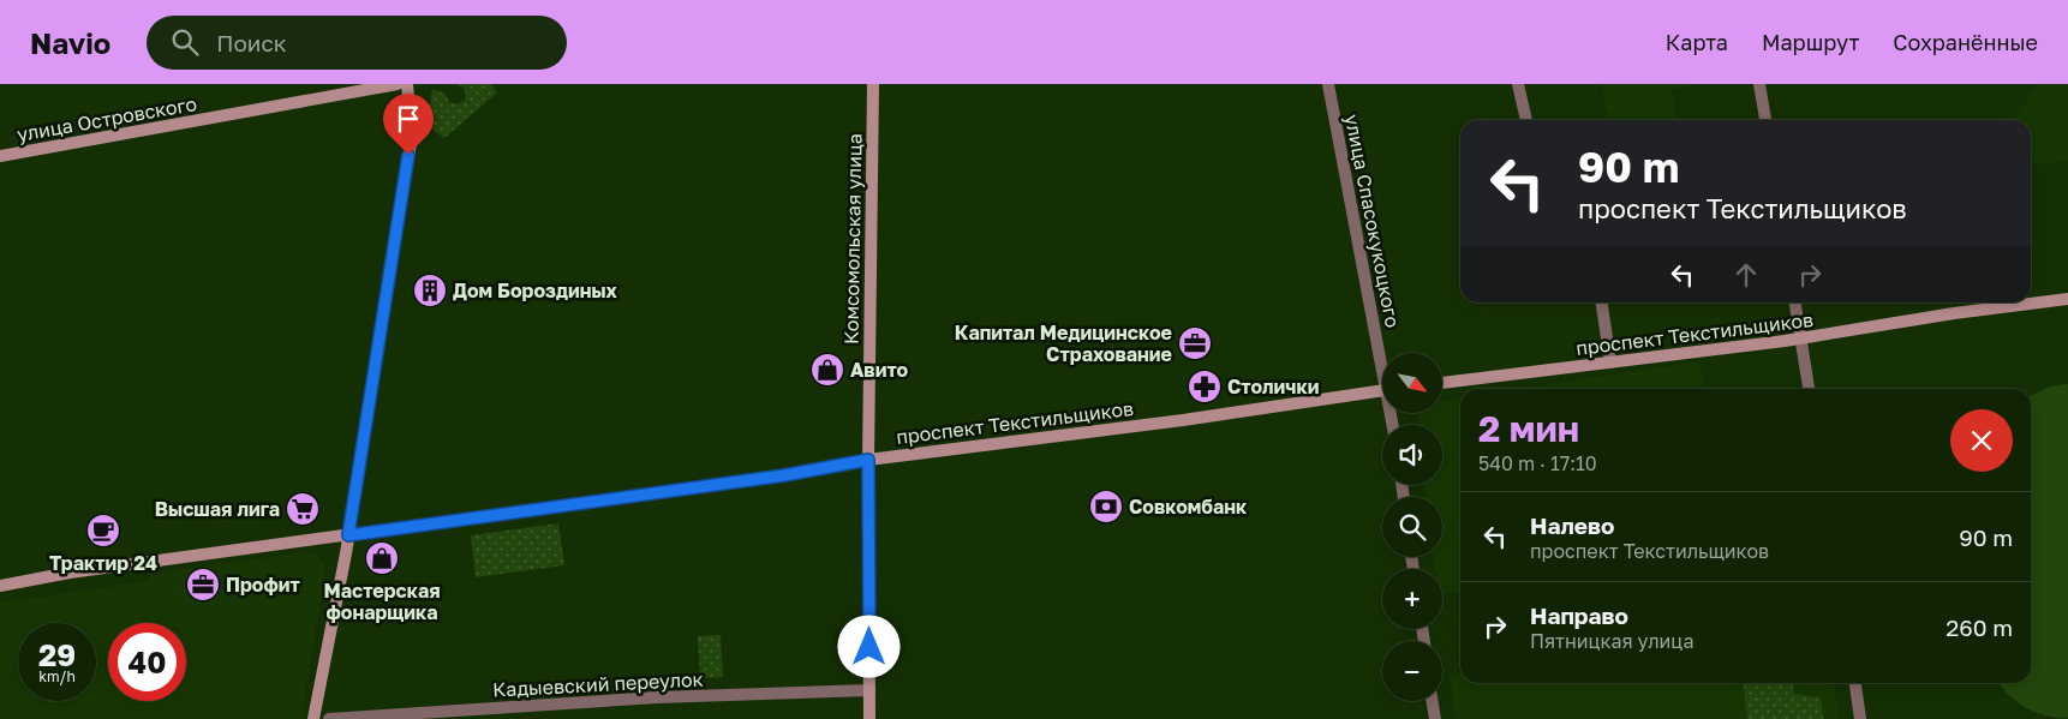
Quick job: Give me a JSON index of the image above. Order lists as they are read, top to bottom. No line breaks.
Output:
{"streets":{"street":["улица Островского","улица Спасокукоцкого","Комсомольская улица","проспект Текстильщиков","Кадыевский переулок"]},"crossings":[["Комсомольская улица","проспект Текстильщиков"],["Комсомольская улица","Кадыевский переулок"]],"places":{"building":["Дом Бороздиных"],"office":["Капитал Медицинское Страхование","Профит"],"shop":["Авито","Мастерская фонарщика"],"pharmacy":["Столички"],"bank":["Совкомбанк"],"supermarket":["Высшая лига"],"cafe":["Трактир 24"]},"north":"bottom right","page":{"header":"Navio","search":"Поиск","nav":["Карта","Маршрут","Сохранённые"],"turn":["90 m","проспект Текстильщиков"],"map_buttons":["+","−"],"heading":["2 мин","540 m · 17:10"],"list":[{"name":"Налево","note":"проспект Текстильщиков","value":"90 m"},{"name":"Направо","note":"Пятницкая улица","value":"260 m"}],"speed":"29 km/h","limit":"40"}}
